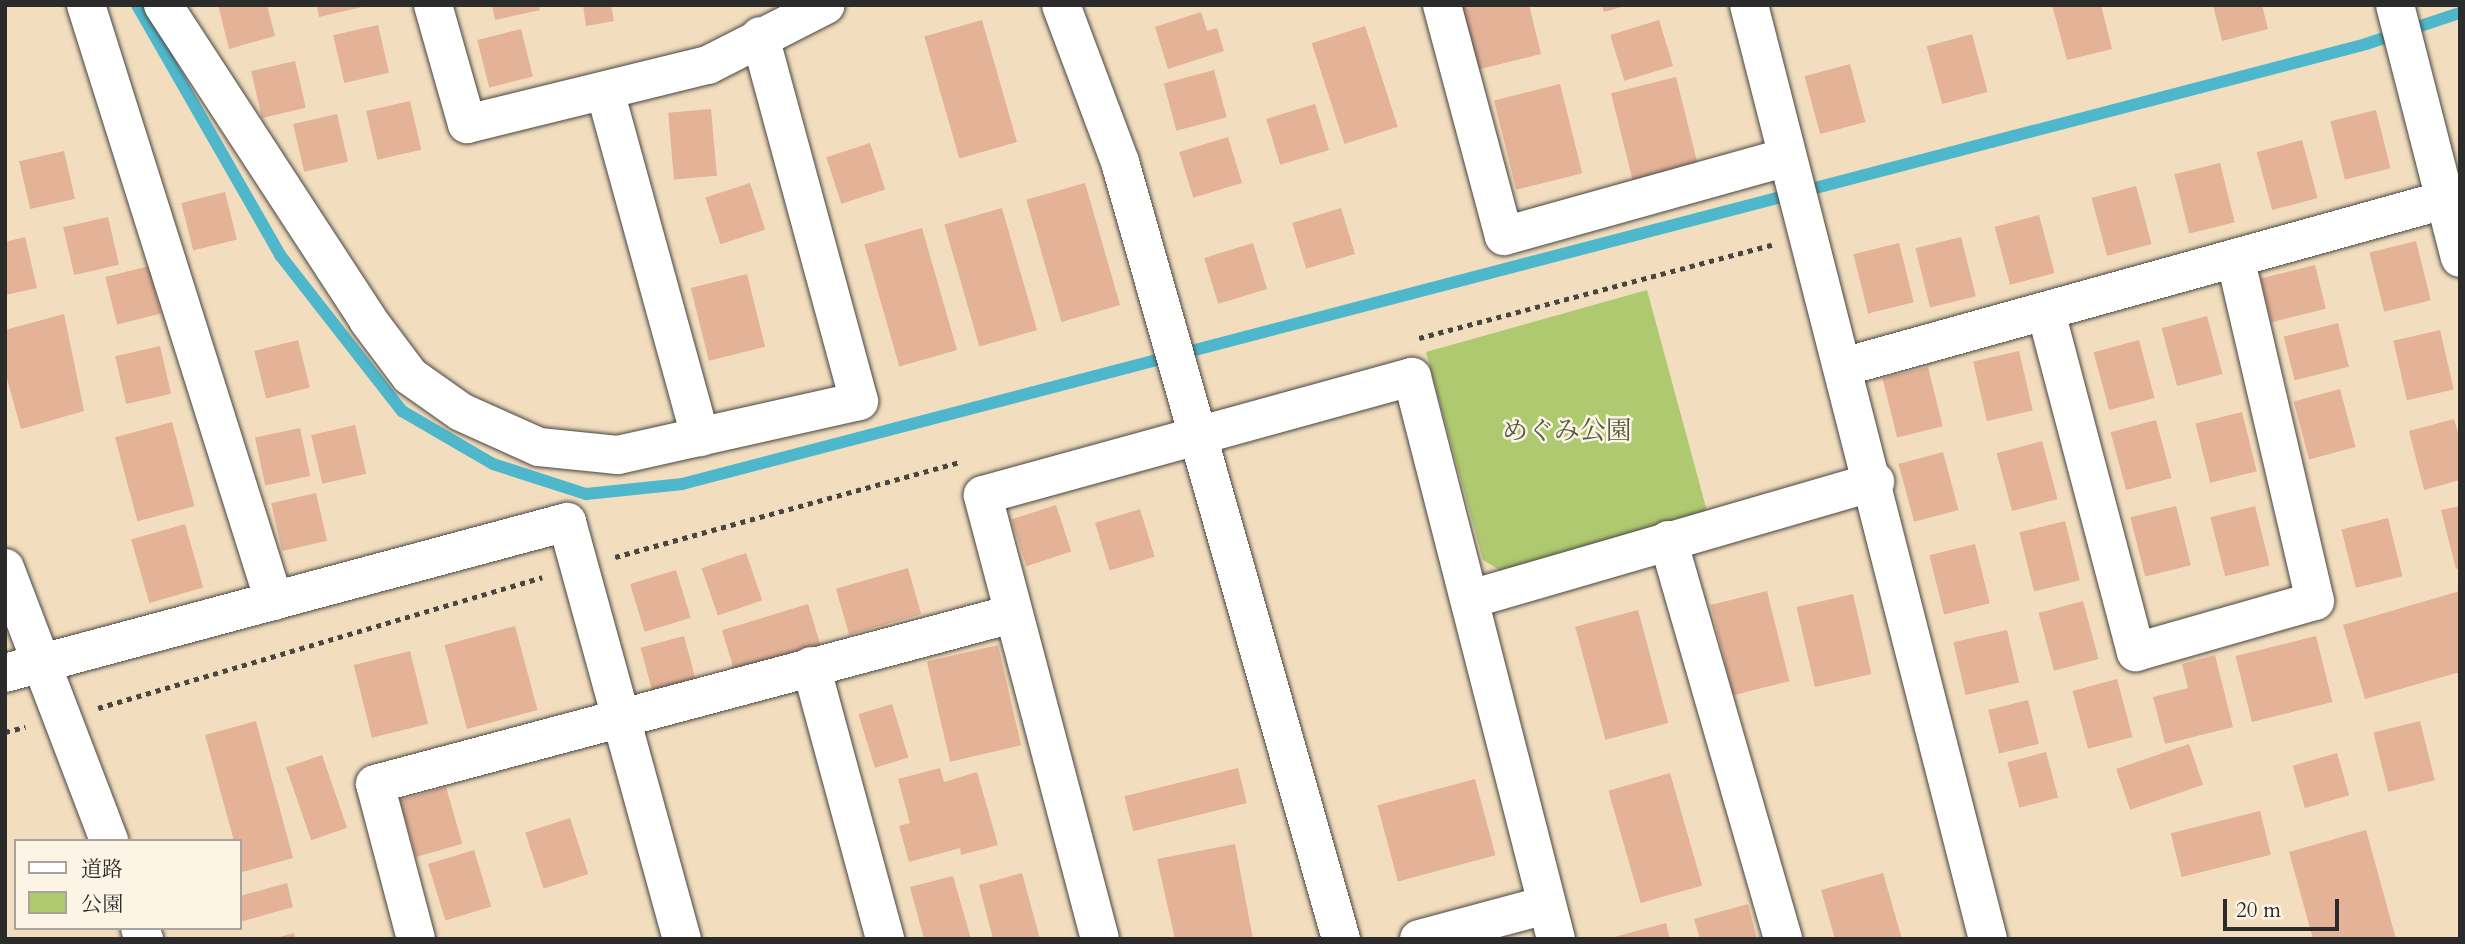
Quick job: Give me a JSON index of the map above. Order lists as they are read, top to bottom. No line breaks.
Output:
{"parks":["めぐみ公園"],"legend":["道路","公園"],"scale_bar":"20 m"}
